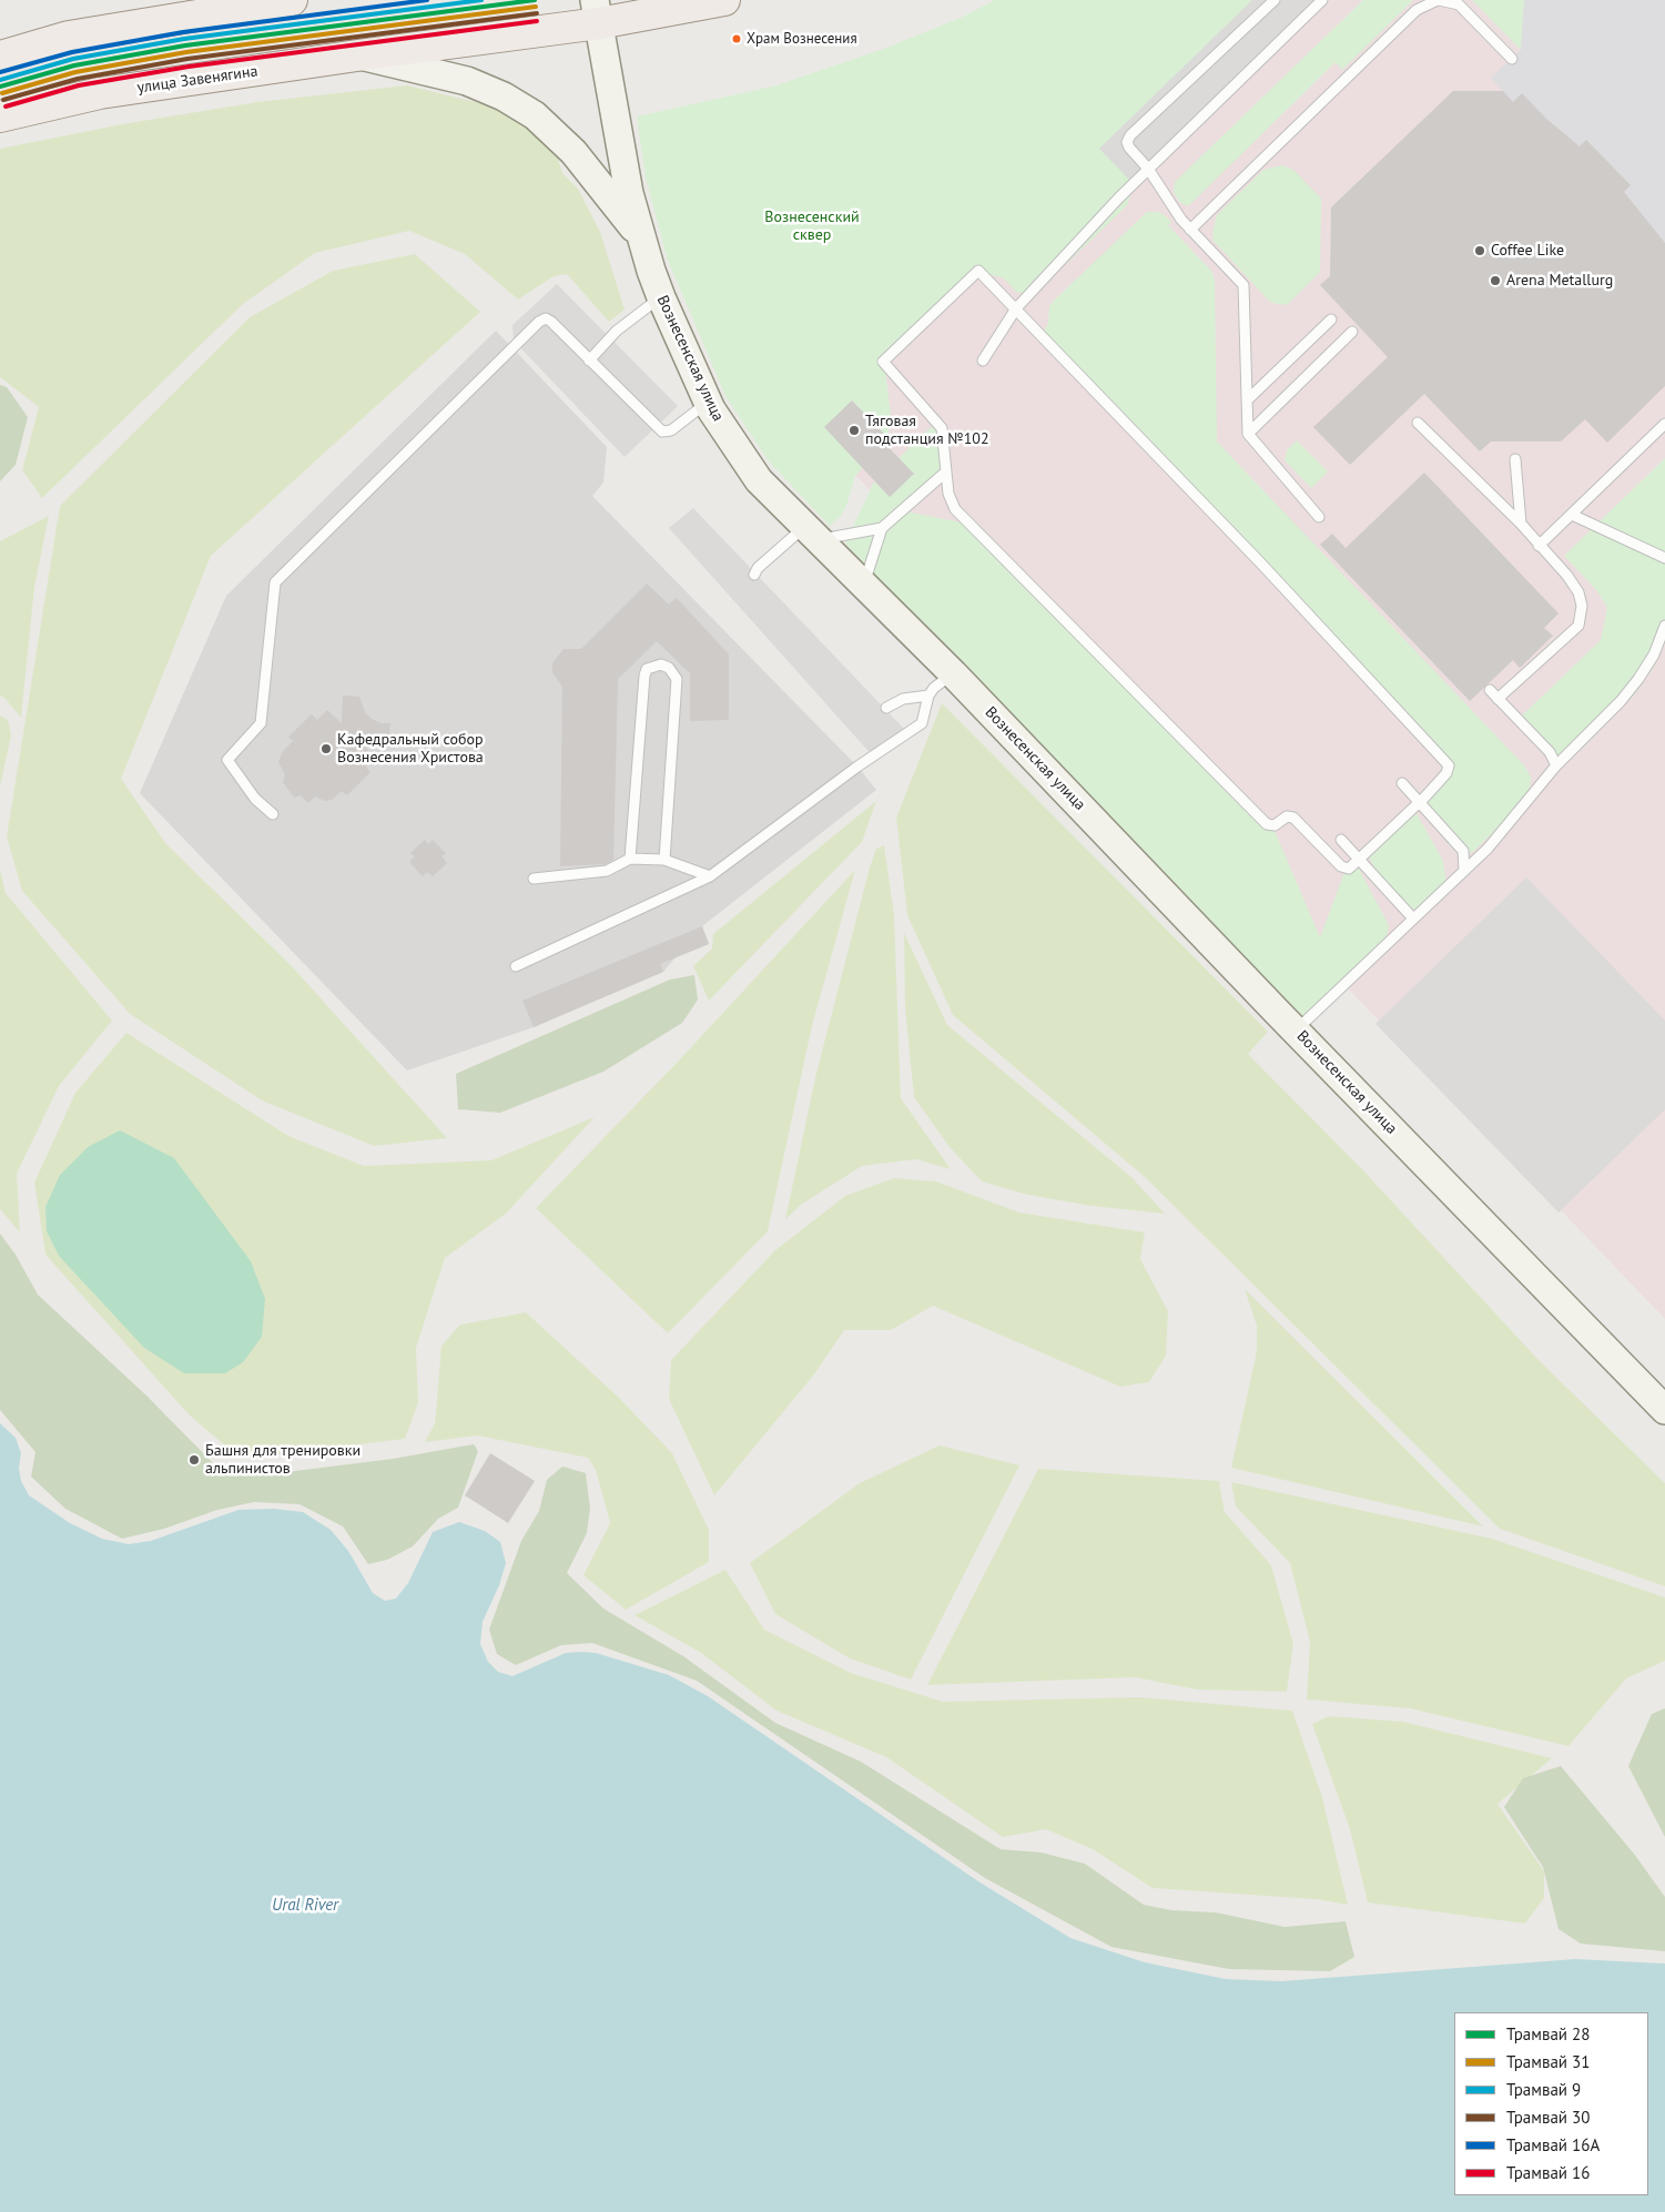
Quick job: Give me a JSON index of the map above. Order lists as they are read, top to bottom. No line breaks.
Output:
{"streets":{"main road":["улица Завенягина","Вознесенская улица"]},"crossings":[["улица Завенягина","Вознесенская улица"]],"water":["Ural River"],"parks":["Вознесенский cквер"],"places":["Храм Вознесения","Coffee Like","Arena Metallurg","Тяговая подстанция №102","Кафедральный собор Вознесения Христова","Башня для тренировки альпинистов"],"lines":["tram line 28","tram line 9","tram line 16А","tram line 31","tram line 30","tram line 16"],"legend":["Трамвай 28","Трамвай 31","Трамвай 9","Трамвай 30","Трамвай 16А","Трамвай 16"]}
